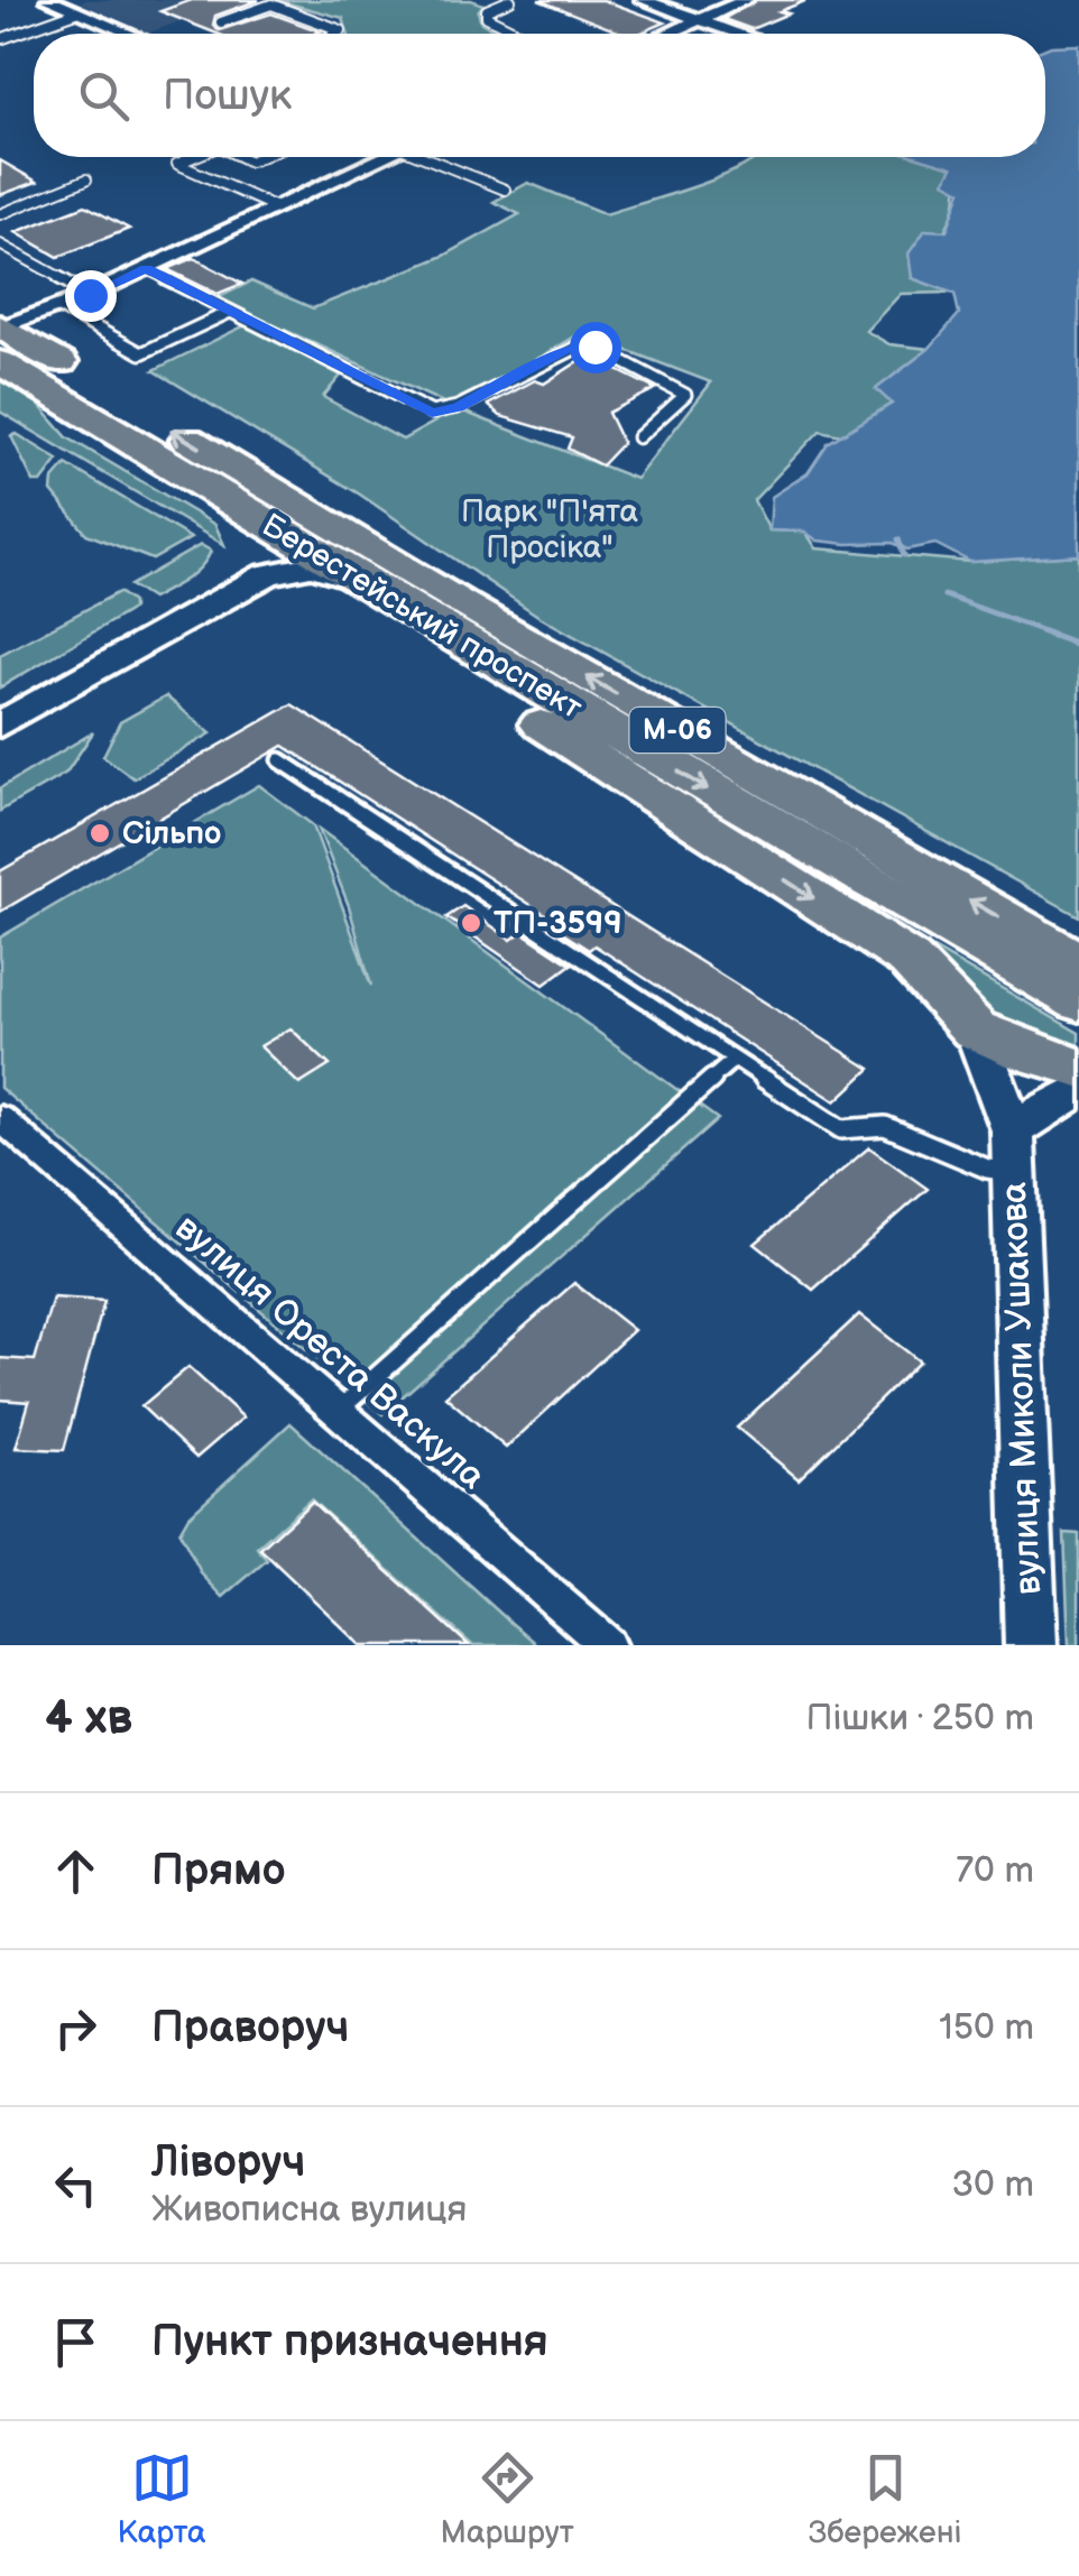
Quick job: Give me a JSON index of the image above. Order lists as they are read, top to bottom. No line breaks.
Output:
{"streets":{"highway":["Берестейський проспект","М-06"],"main road":["вулиця Миколи Ушакова"],"street":["вулиця Ореста Васкула"]},"parks":["Парк \"П'ята Просіка\""],"places":["Сільпо","ТП-3599"],"page":{"search":"Пошук","heading":["4 хв","Пішки · 250 m"],"list":[["Прямо","70 m"],["Праворуч","150 m"],["Ліворуч","Живописна вулиця","30 m"],"Пункт призначення"],"nav":["Карта","Маршрут","Збережені"]}}
